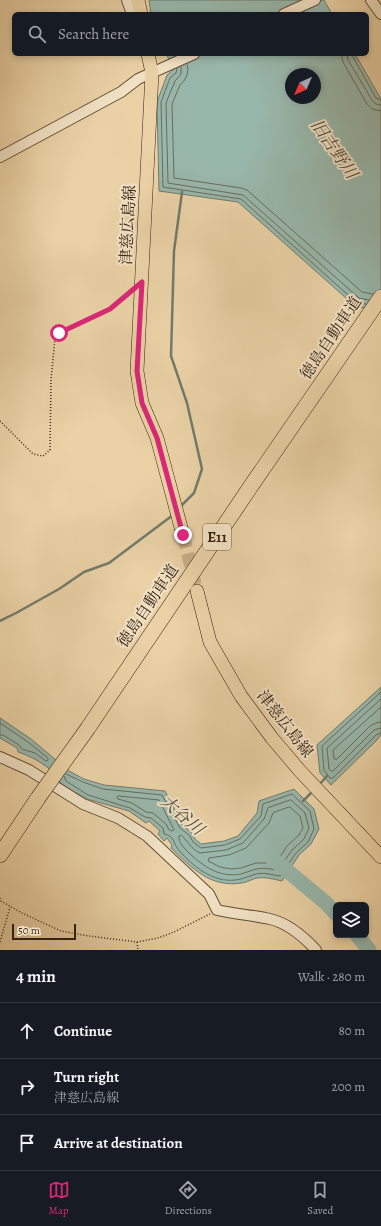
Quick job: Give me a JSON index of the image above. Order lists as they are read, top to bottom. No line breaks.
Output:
{"streets":{"highway":["徳島自動車道","E11"],"main road":["津慈広島線"]},"water":["旧吉野川","大谷川"],"scale_bar":"50 m","north":"bottom left","page":{"search":"Search here","scale":"50 m","heading":["4 min","Walk · 280 m"],"list":[["Continue","80 m"],["Turn right","津慈広島線","200 m"],"Arrive at destination"],"nav":["Map","Directions","Saved"]}}
